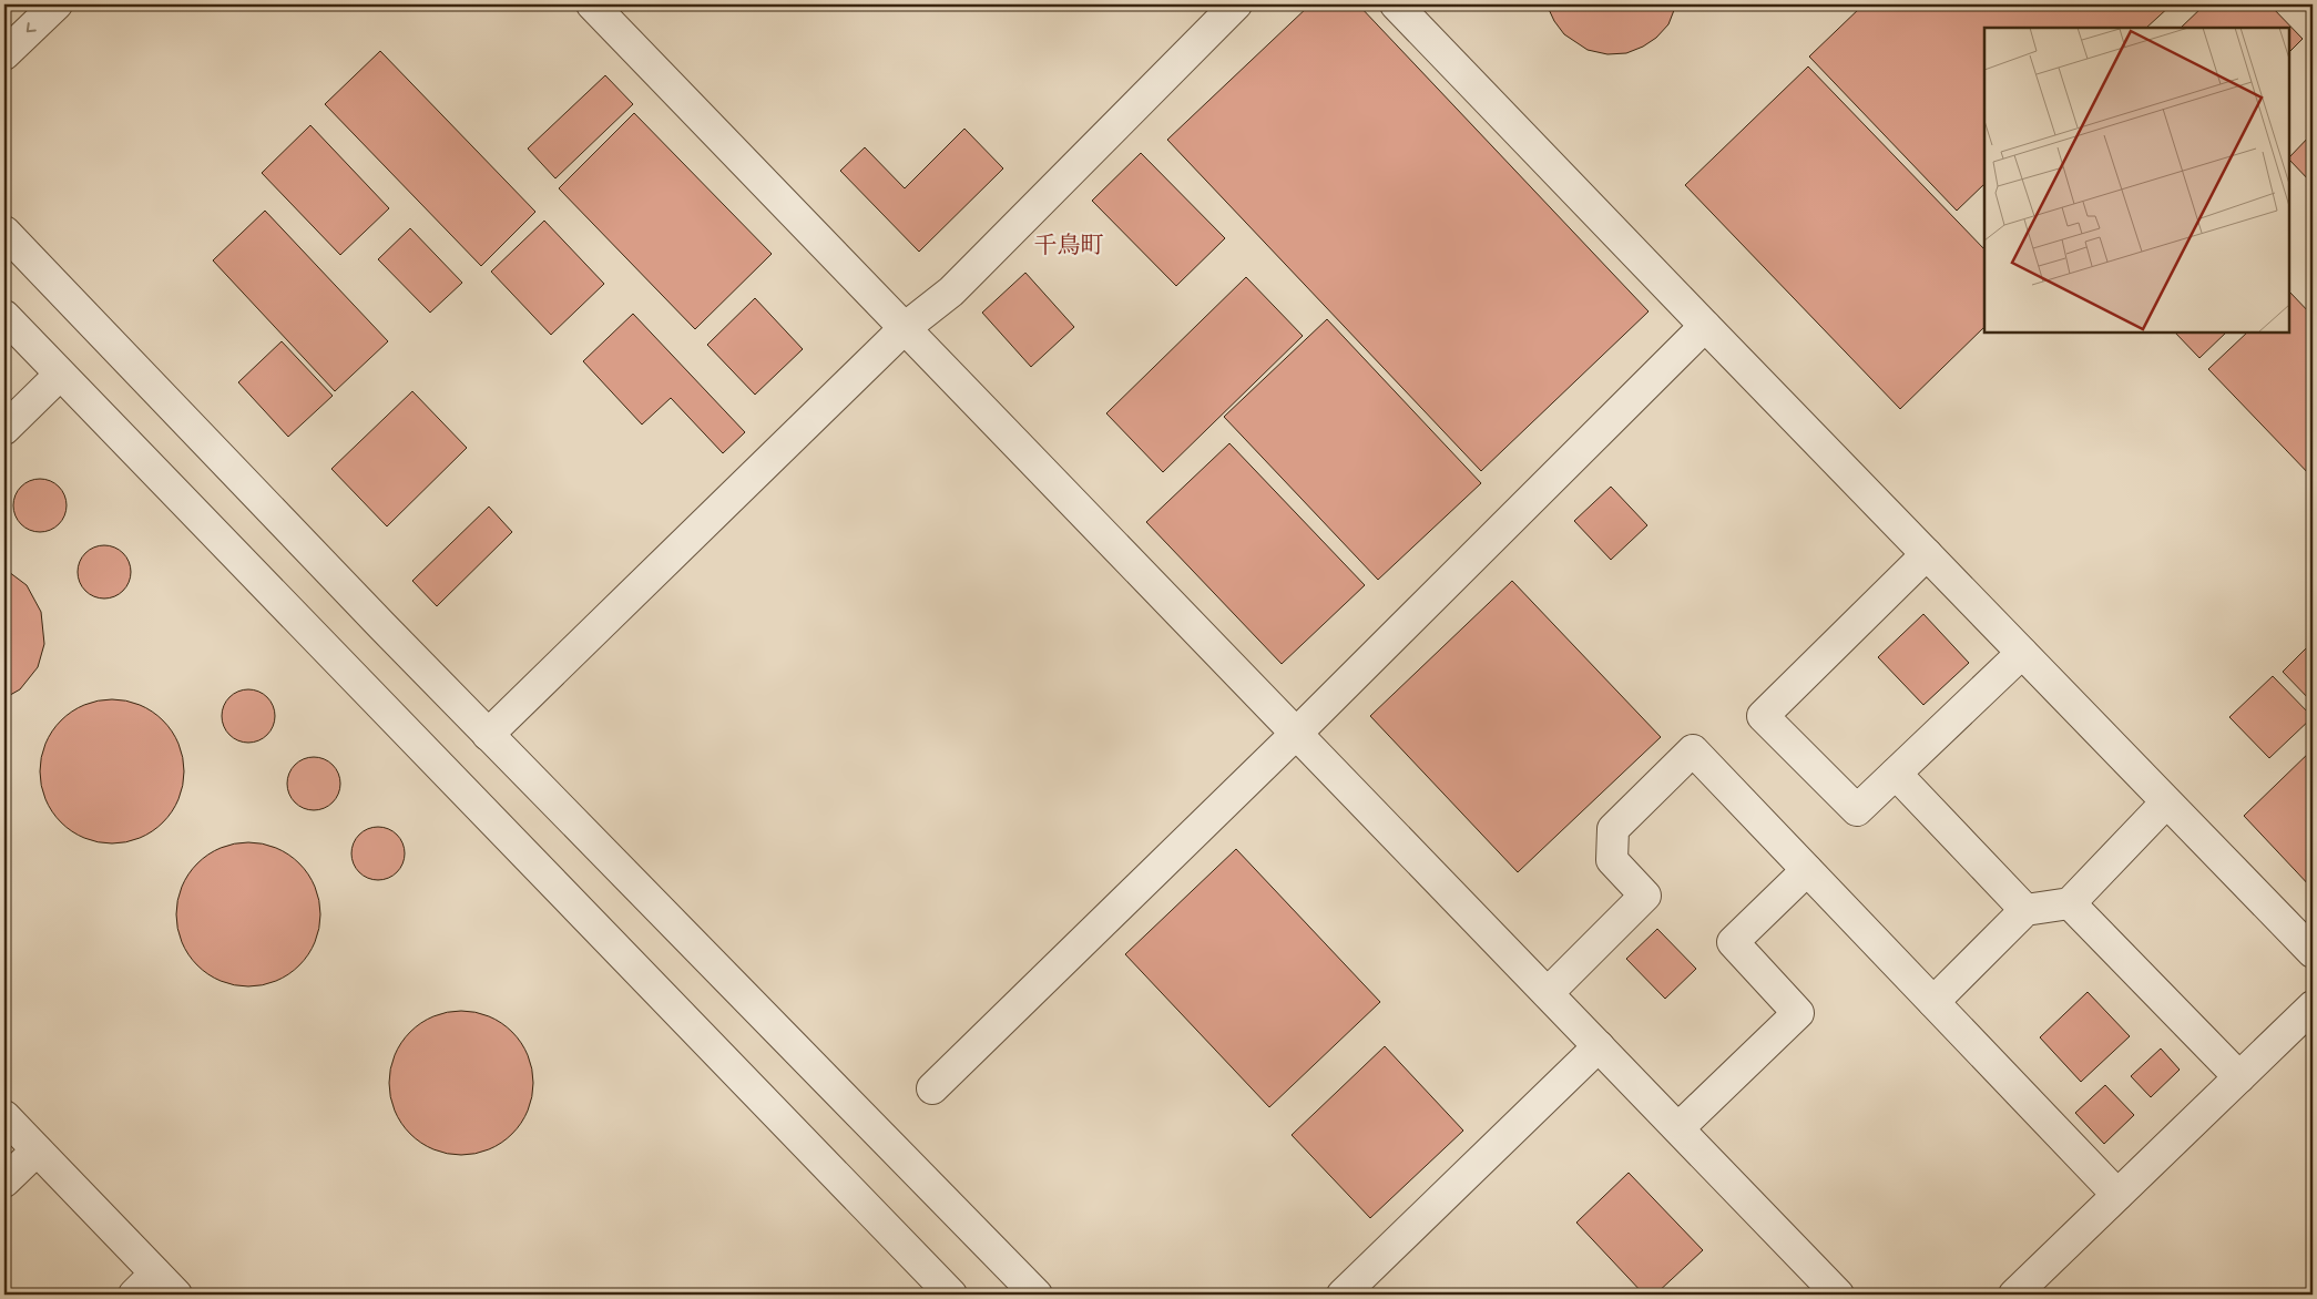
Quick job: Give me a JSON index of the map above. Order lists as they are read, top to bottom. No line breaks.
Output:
{"districts":["千鳥町"]}
